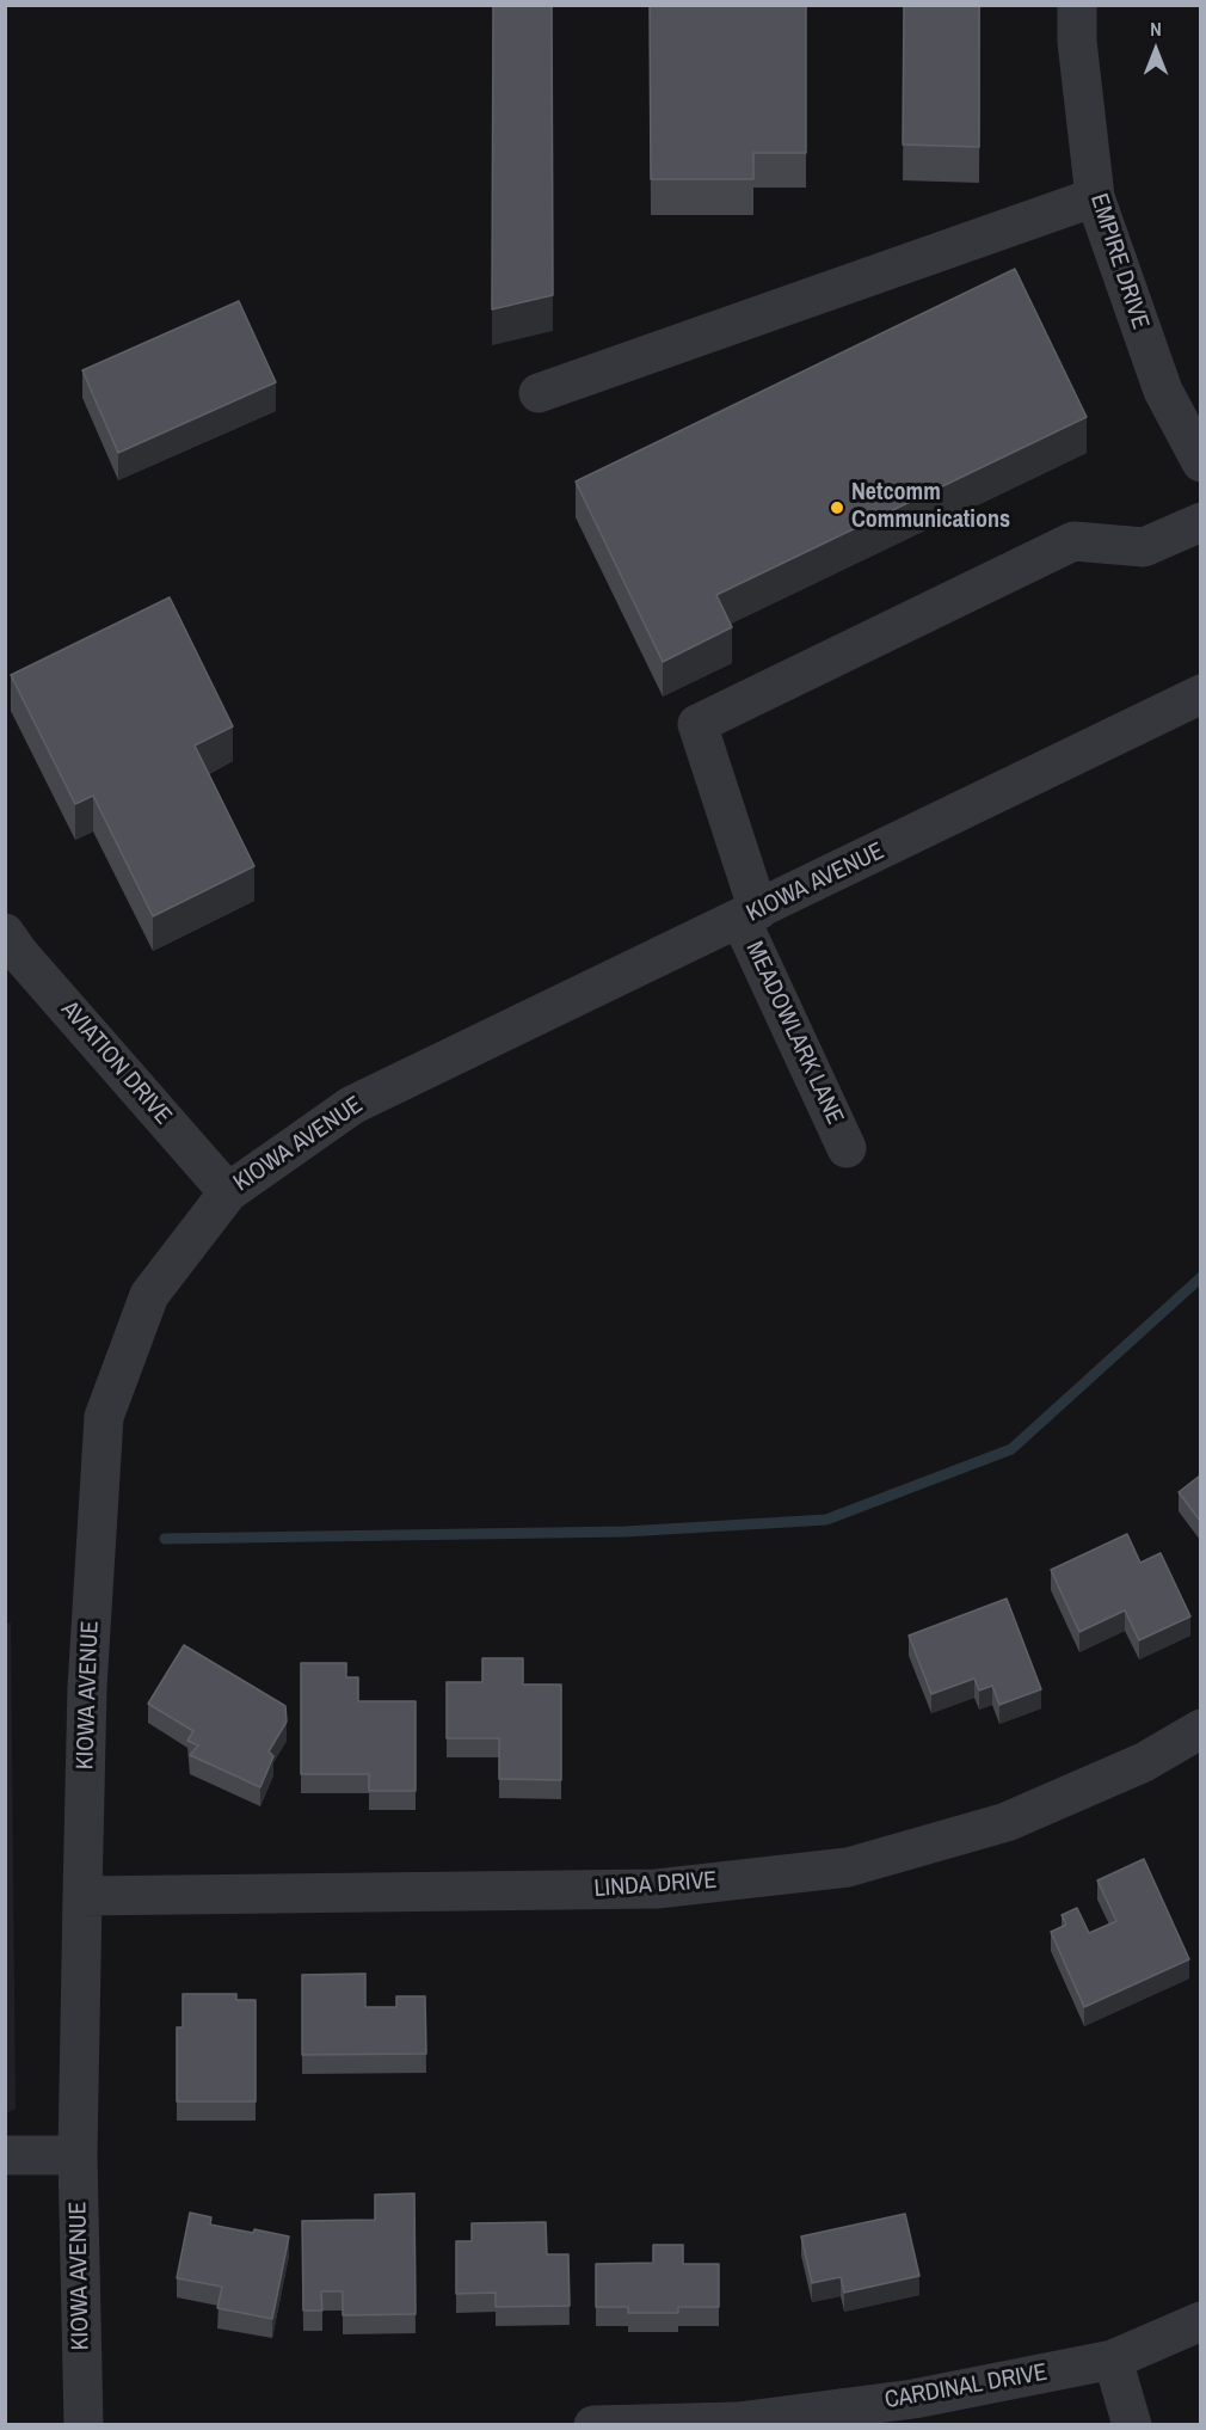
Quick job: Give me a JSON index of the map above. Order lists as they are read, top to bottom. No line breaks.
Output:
{"streets":{"street":["EMPIRE DRIVE","KIOWA AVENUE","MEADOWLARK LANE","AVIATION DRIVE","LINDA DRIVE","CARDINAL DRIVE"]},"crossings":[["KIOWA AVENUE","MEADOWLARK LANE"],["KIOWA AVENUE","AVIATION DRIVE"],["KIOWA AVENUE","LINDA DRIVE"]],"places":["Netcomm Communications"],"north":"top"}
